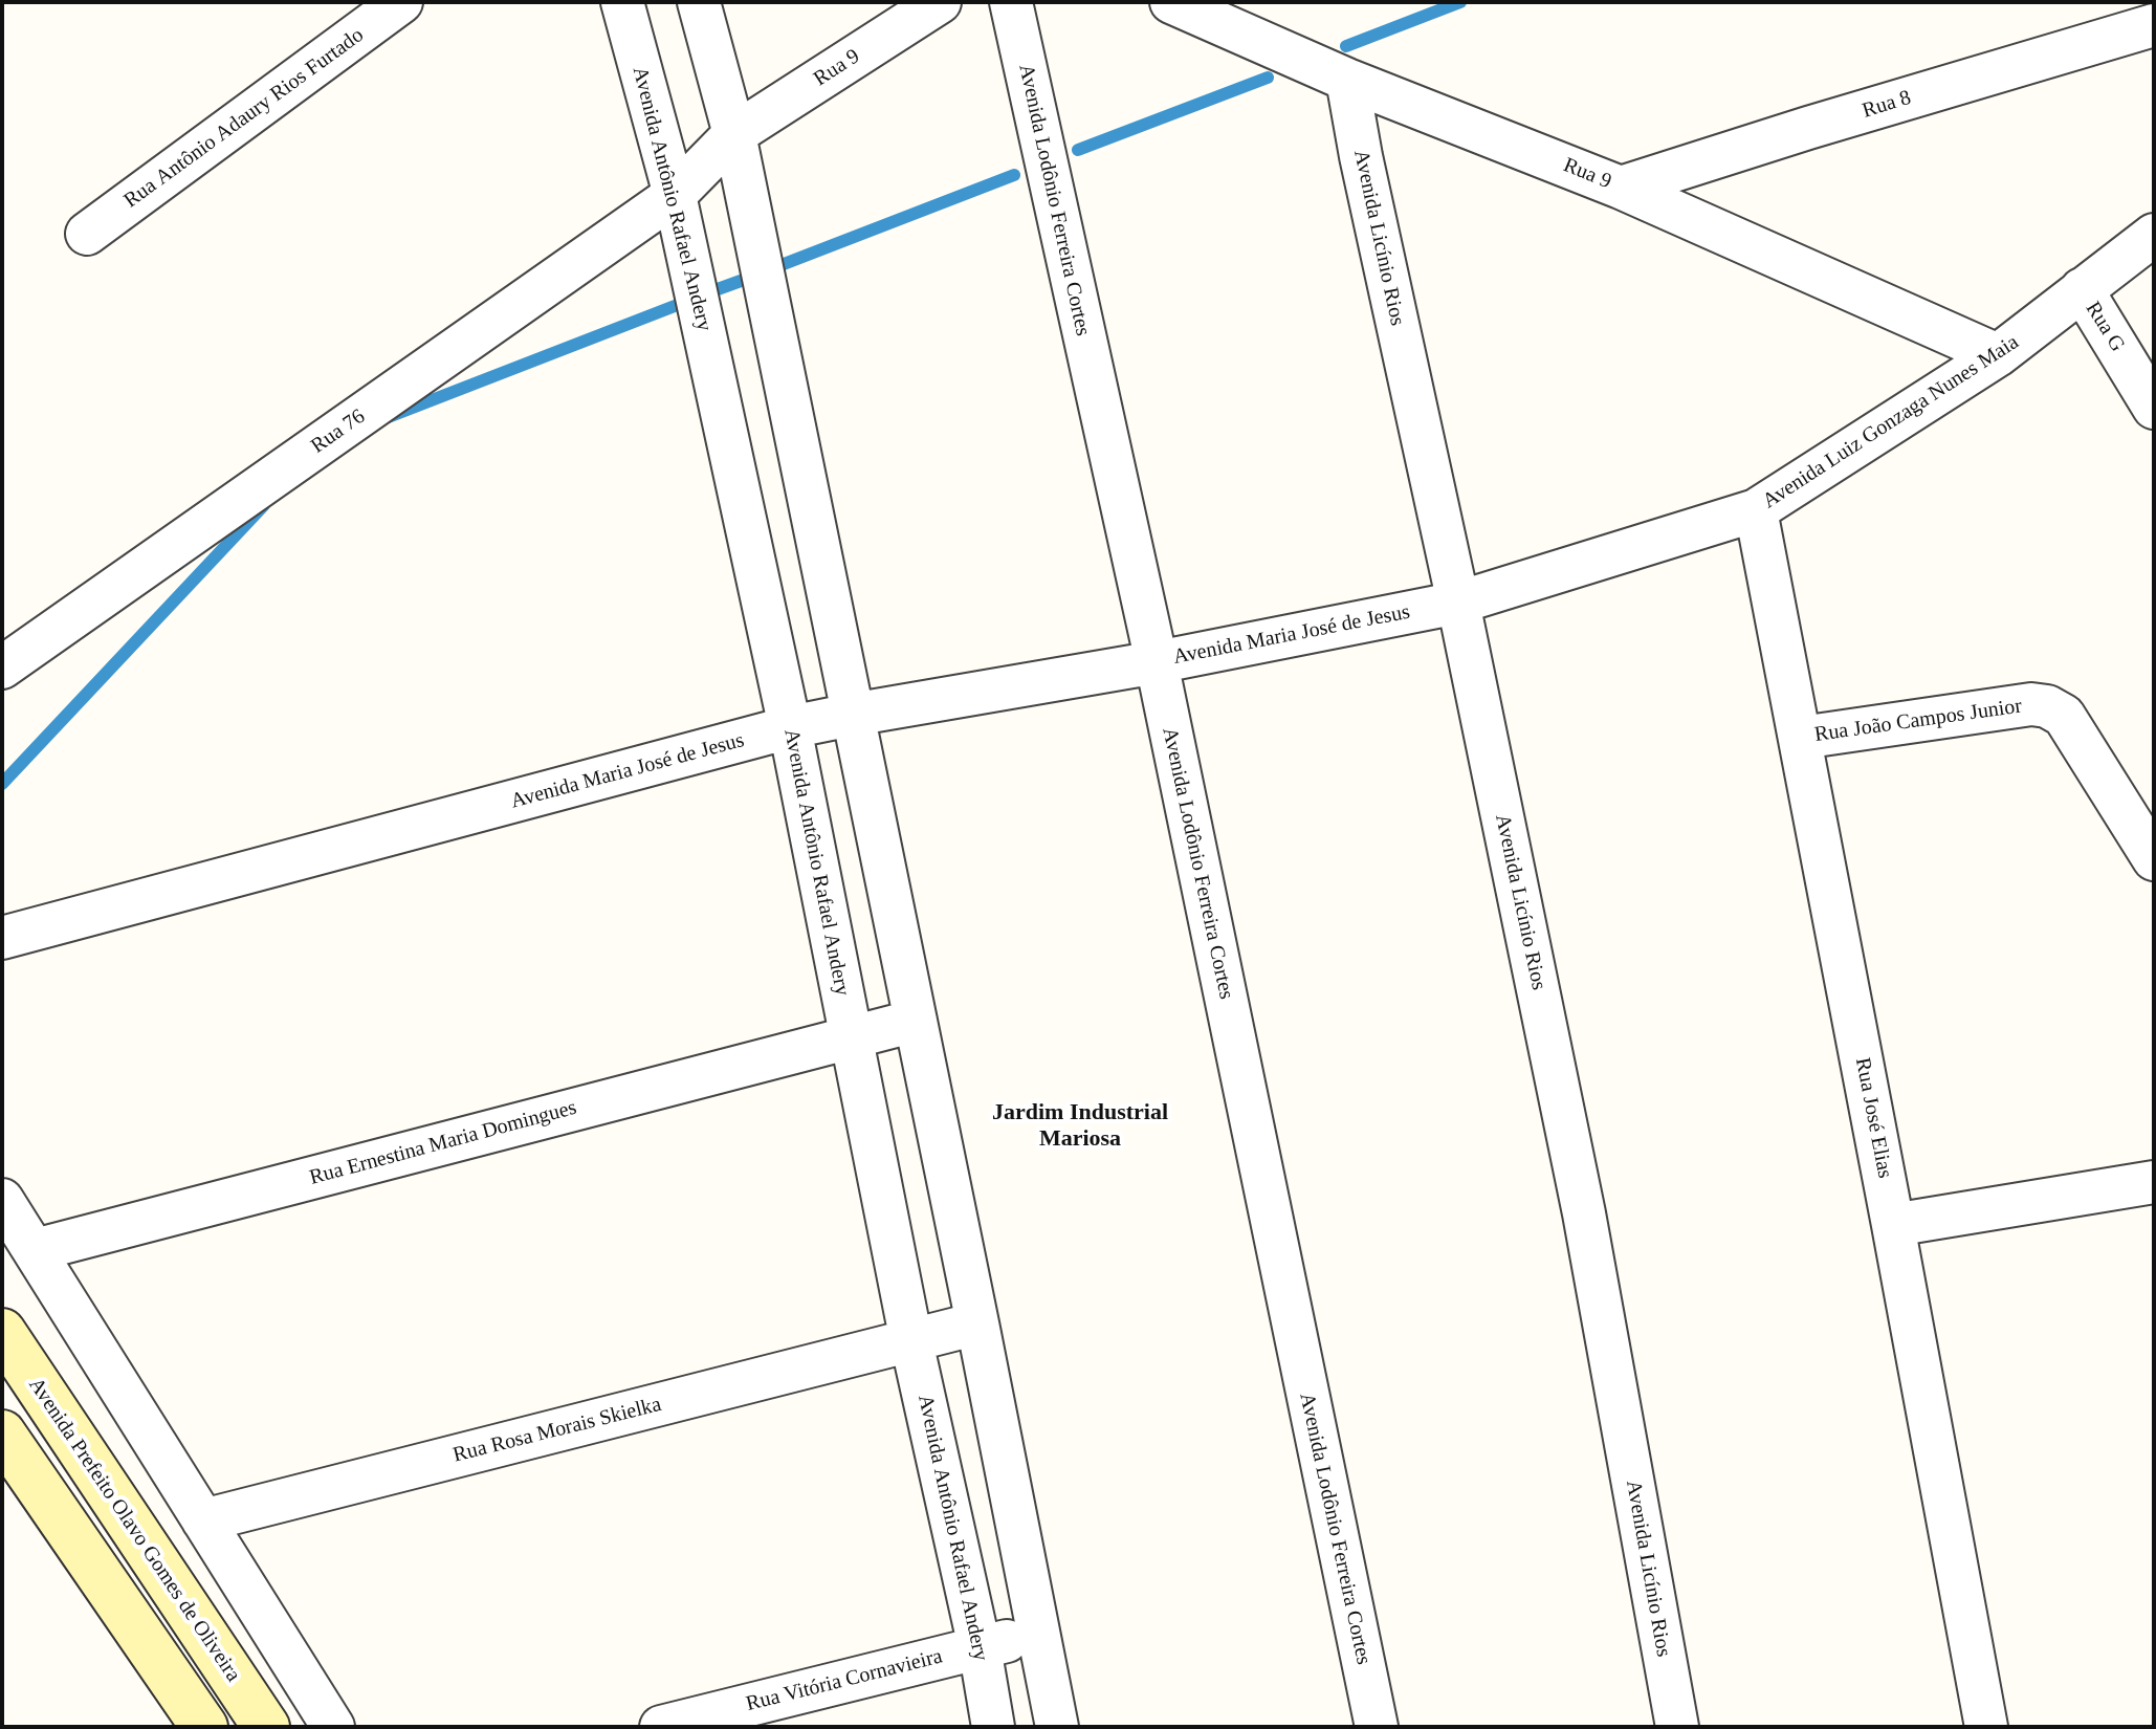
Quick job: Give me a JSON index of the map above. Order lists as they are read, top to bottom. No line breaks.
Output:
{"streets":{"main road":["Avenida Prefeito Olavo Gomes de Oliveira"],"street":["Rua 9","Rua 8","Rua Antônio Adaury Rios Furtado","Avenida Antônio Rafael Andery","Avenida Lodônio Ferreira Cortes","Avenida Licínio Rios","Rua G","Avenida Luiz Gonzaga Nunes Maia","Rua 76","Avenida Maria José de Jesus","Rua João Campos Junior","Rua José Elias","Rua Ernestina Maria Domingues","Rua Rosa Morais Skielka","Rua Vitória Cornavieira"]},"crossings":[["Rua 9","Rua 8"],["Rua 9","Avenida Antônio Rafael Andery"],["Rua 9","Avenida Licínio Rios"],["Rua 9","Avenida Luiz Gonzaga Nunes Maia"],["Rua 9","Rua 76"],["Avenida Antônio Rafael Andery","Rua 76"],["Avenida Antônio Rafael Andery","Avenida Maria José de Jesus"],["Avenida Antônio Rafael Andery","Rua Ernestina Maria Domingues"],["Avenida Antônio Rafael Andery","Rua Rosa Morais Skielka"],["Avenida Antônio Rafael Andery","Rua Vitória Cornavieira"],["Avenida Lodônio Ferreira Cortes","Avenida Maria José de Jesus"],["Avenida Licínio Rios","Avenida Luiz Gonzaga Nunes Maia"],["Avenida Licínio Rios","Avenida Maria José de Jesus"],["Rua G","Avenida Luiz Gonzaga Nunes Maia"],["Avenida Luiz Gonzaga Nunes Maia","Avenida Maria José de Jesus"],["Avenida Luiz Gonzaga Nunes Maia","Rua José Elias"],["Rua João Campos Junior","Rua José Elias"]],"districts":["Jardim Industrial Mariosa"]}
